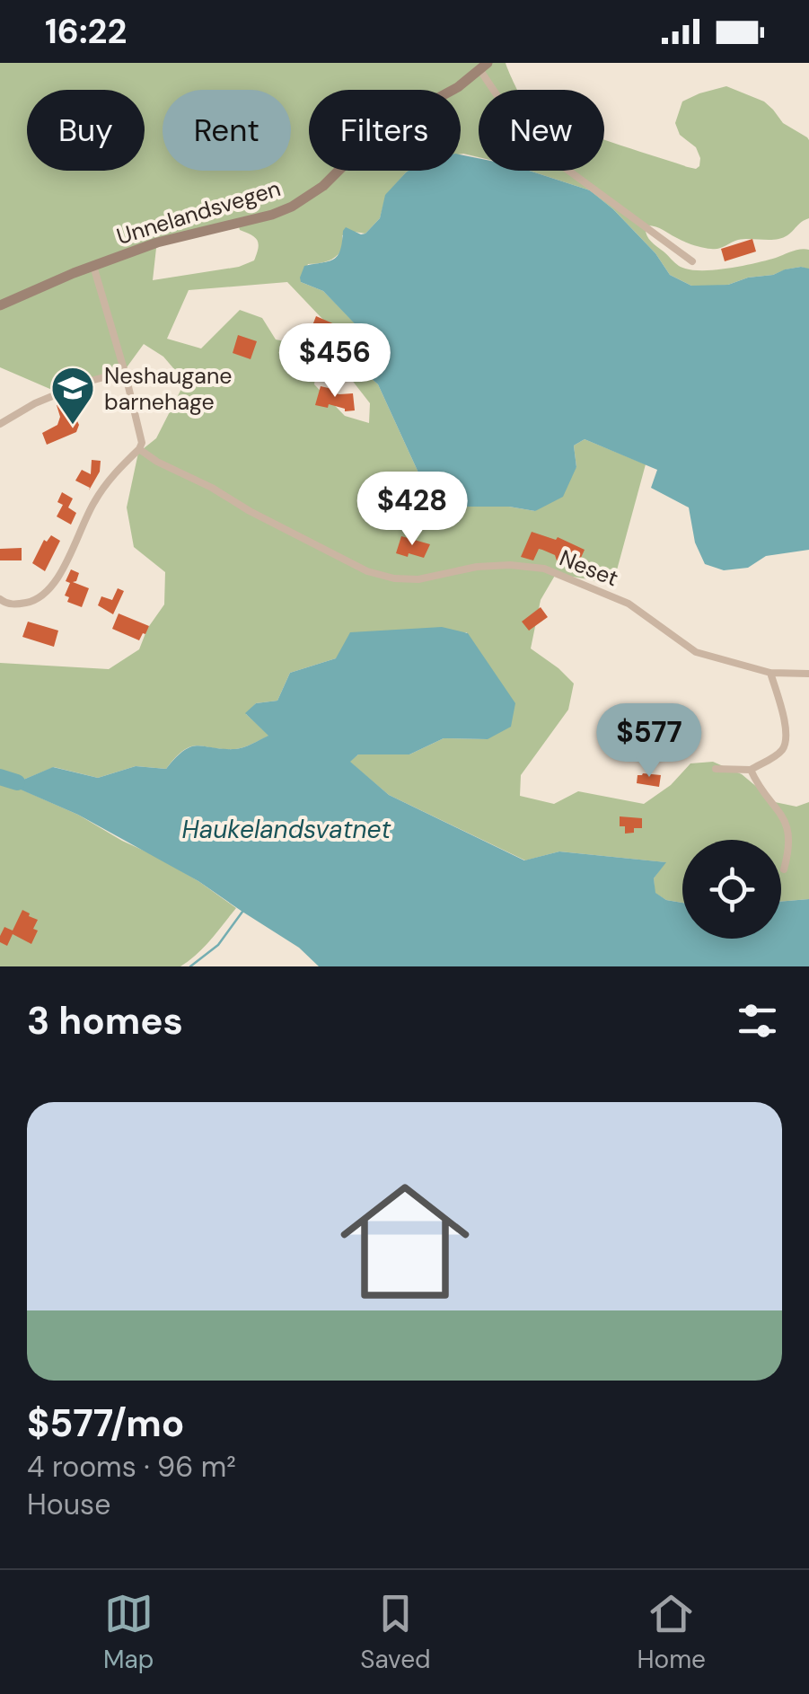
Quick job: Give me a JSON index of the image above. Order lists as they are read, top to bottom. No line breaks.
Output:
{"streets":{"main road":["Unnelandsvegen"],"street":["Neset"]},"water":["Haukelandsvatnet"],"places":{"school or university":["Neshaugane barnehage"]},"page":{"status":"16:22","chip":["Buy","Rent","Filters","New"],"price":["$456","$428","$577"],"heading":"3 homes","list":[{"name":"$577/mo","note":"4 rooms · 96 m² · House"}],"tabs":["Map","Saved","Home"]}}
